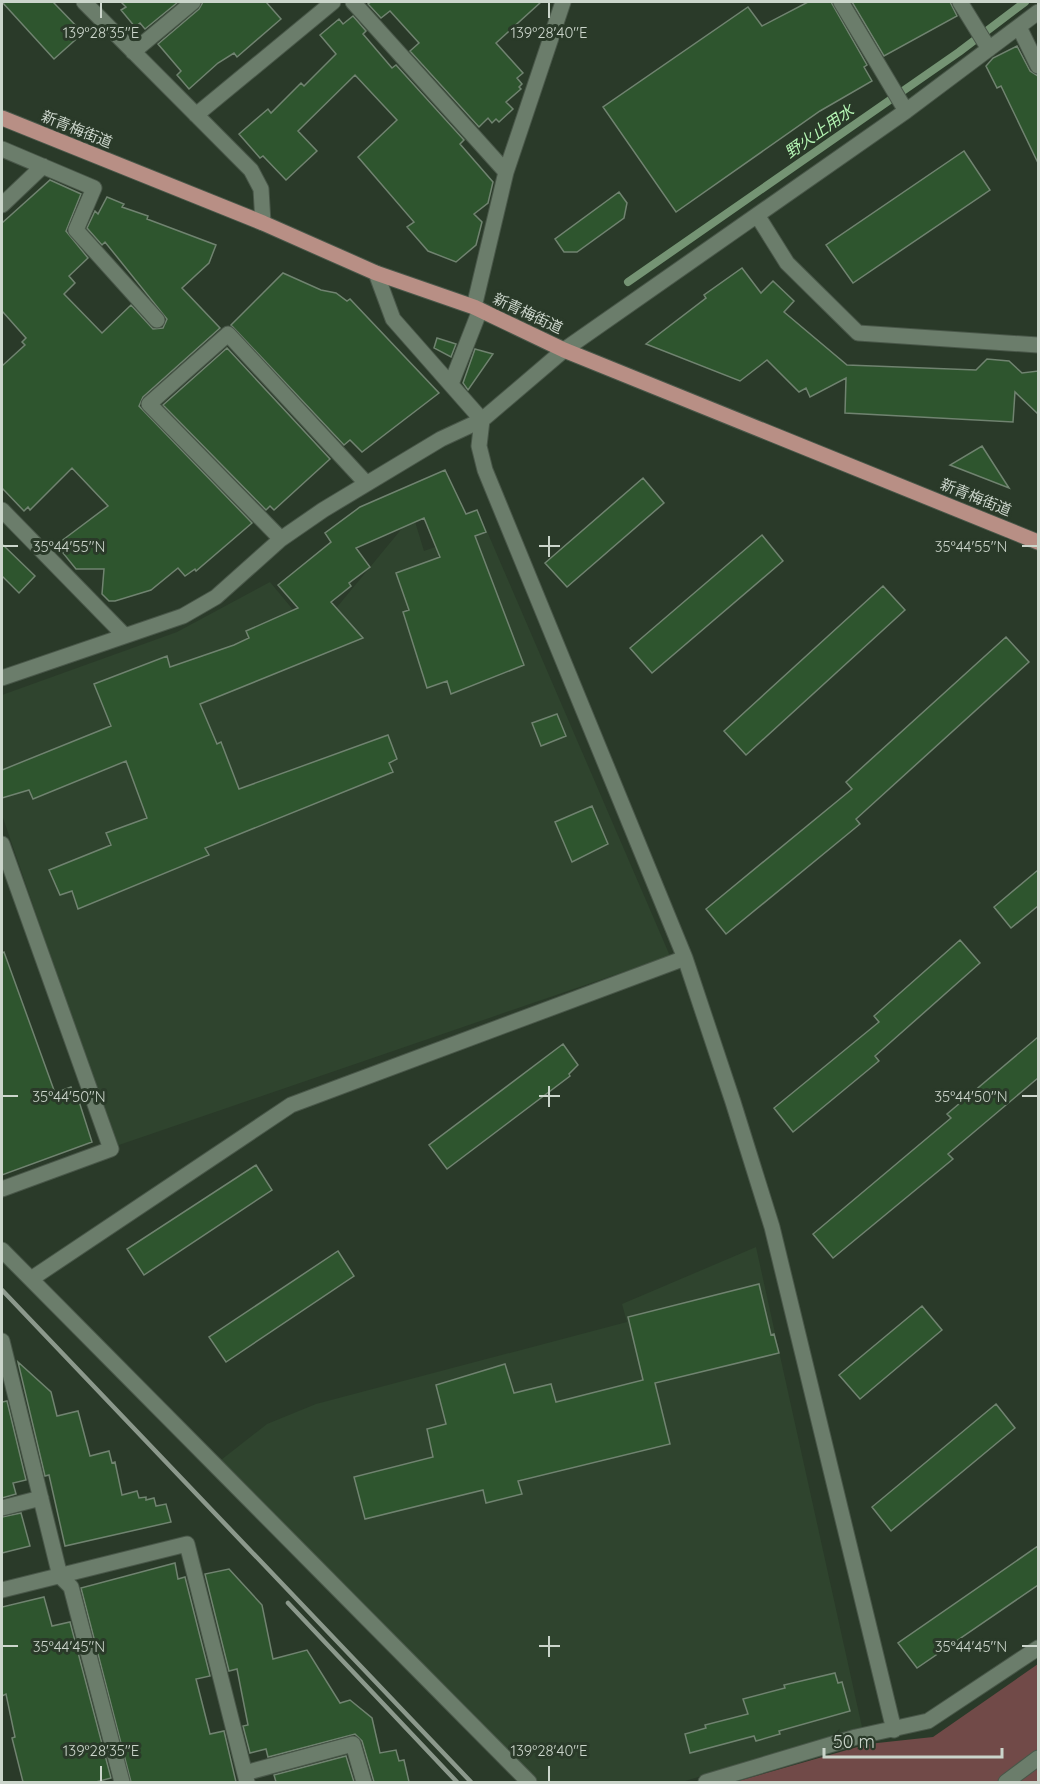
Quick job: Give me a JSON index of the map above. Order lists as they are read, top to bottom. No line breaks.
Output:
{"streets":{"main road":["新青梅街道"]},"water":["野火止用水"],"scale_bar":"50 m","coordinates":["139°28'35\"E","139°28'40\"E","35°44'55\"N","35°44'50\"N","35°44'45\"N"]}
